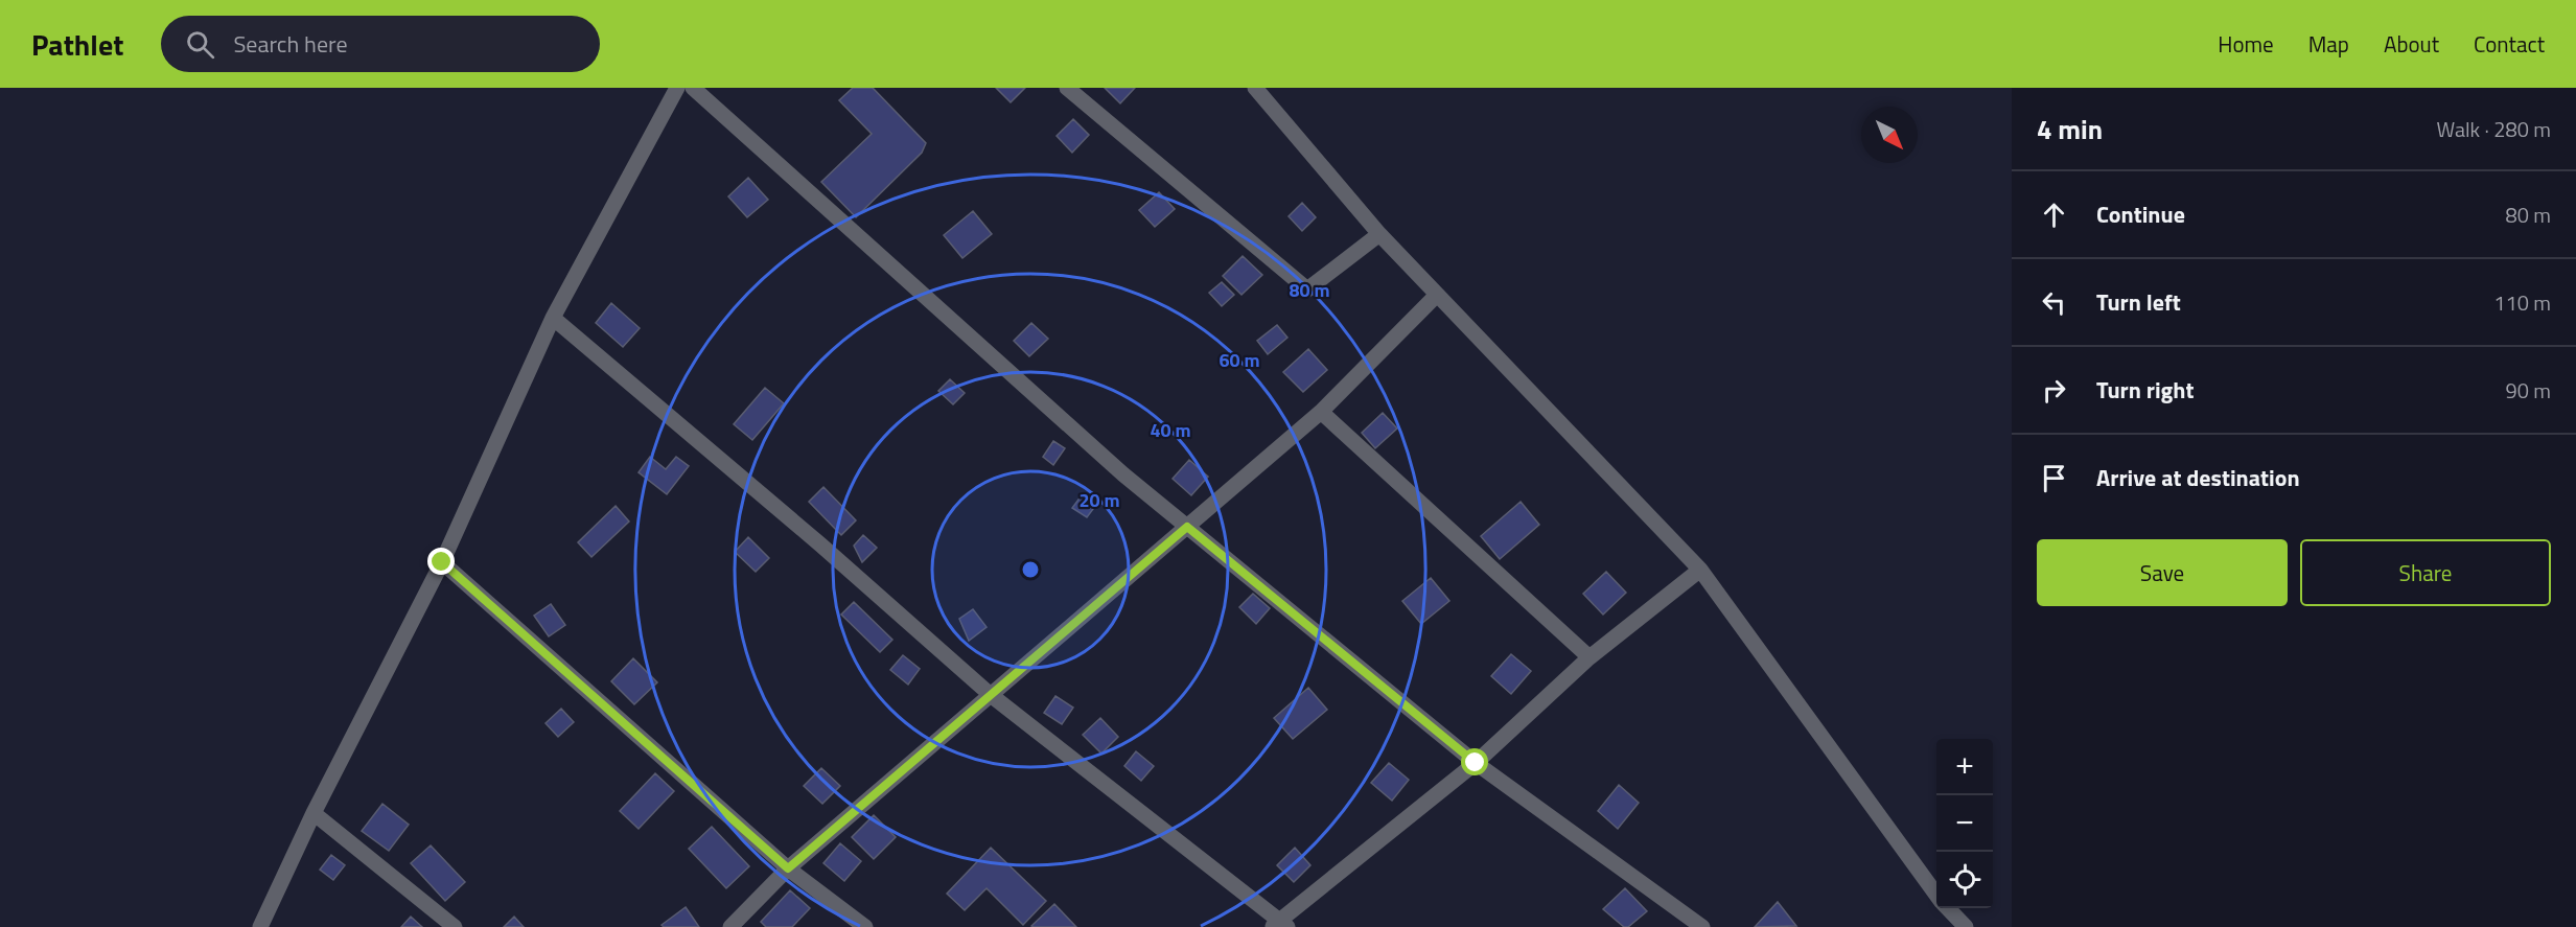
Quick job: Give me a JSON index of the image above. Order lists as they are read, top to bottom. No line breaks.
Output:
{"north":"bottom right","page":{"header":"Pathlet","search":"Search here","nav":["Home","Map","About","Contact"],"heading":["4 min","Walk · 280 m"],"list":[["Continue","80 m"],["Turn left","110 m"],["Turn right","90 m"],"Arrive at destination"],"buttons":["Save","Share"],"map_buttons":["+","−"]},"rings":["80 m","60 m","40 m","20 m"]}
